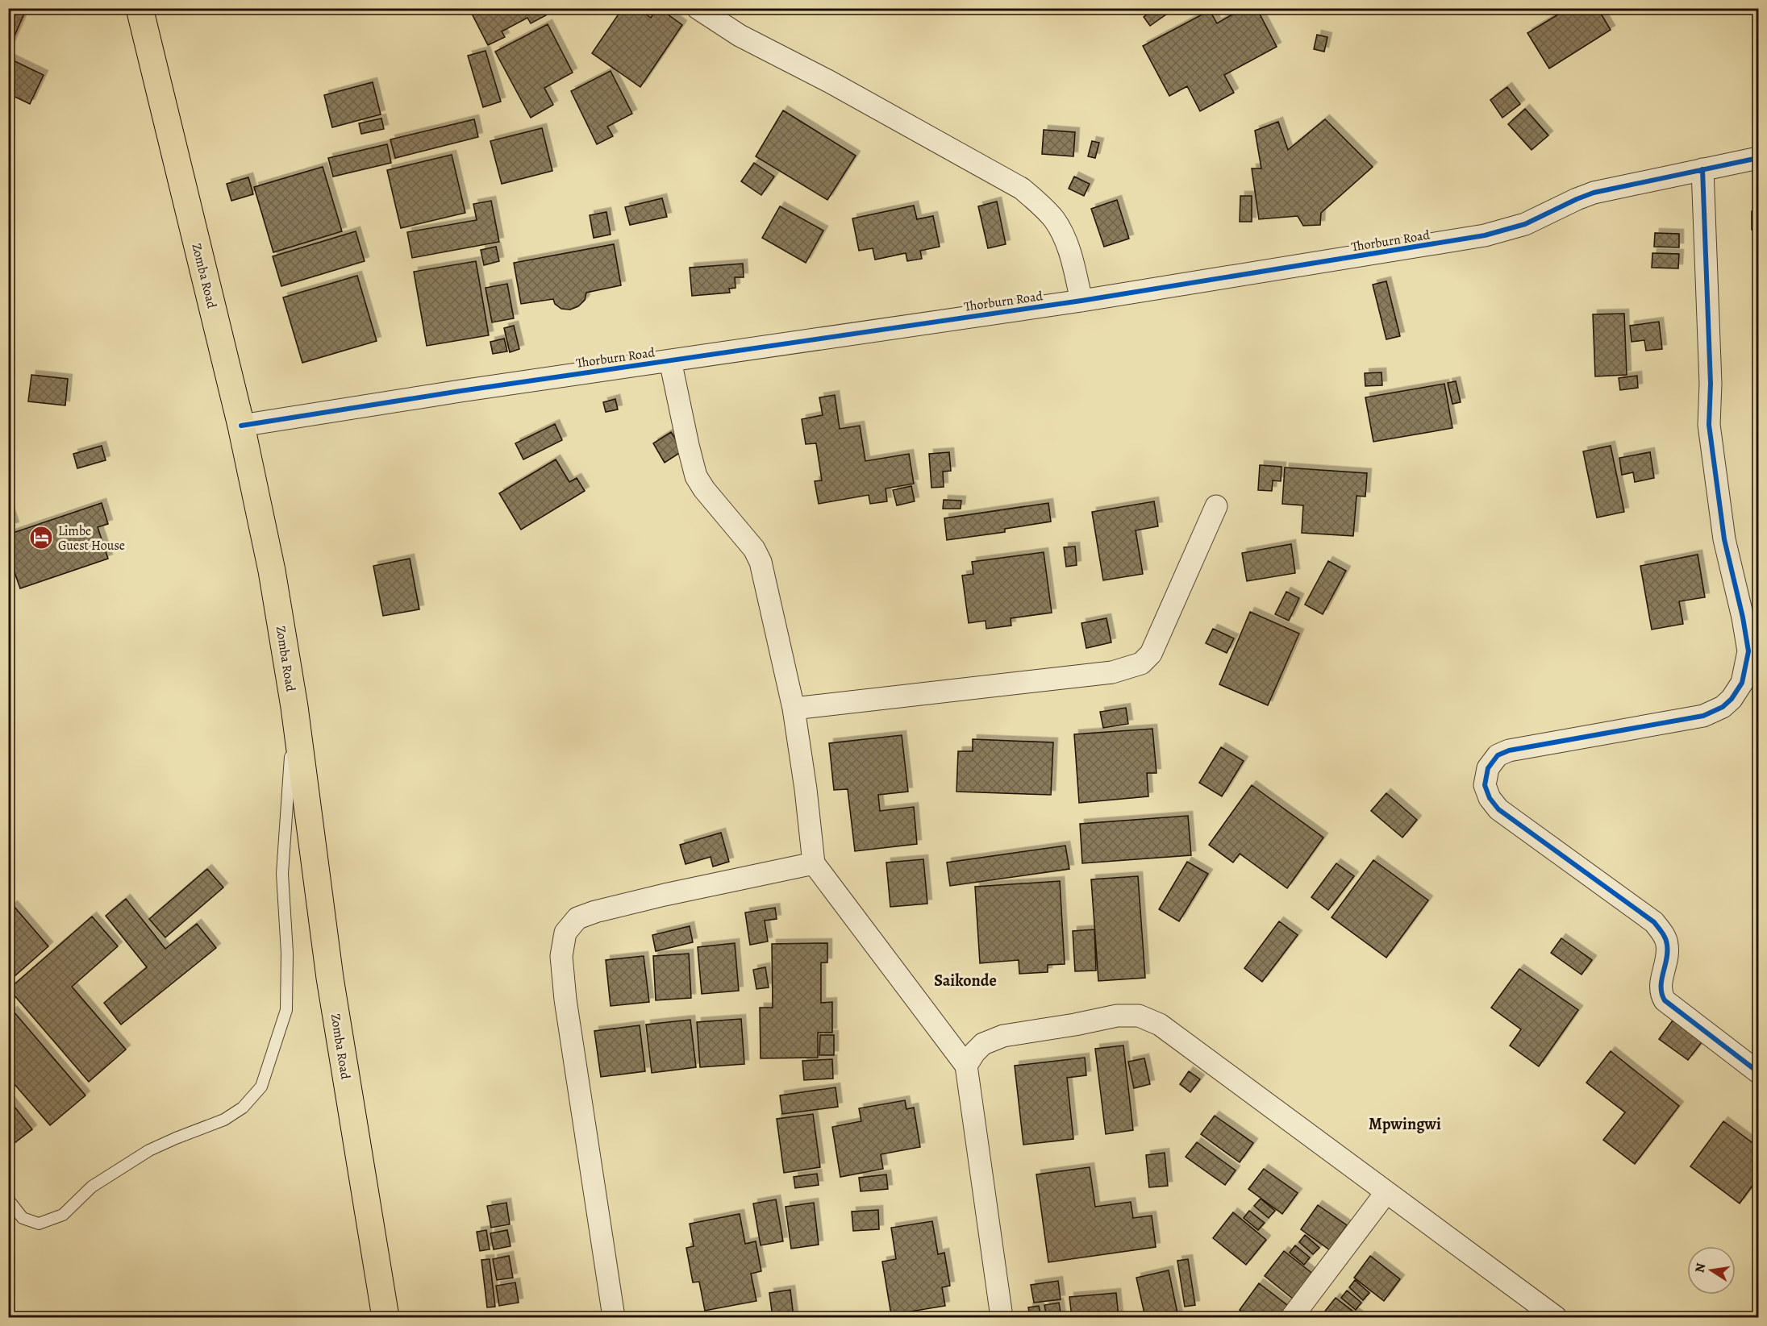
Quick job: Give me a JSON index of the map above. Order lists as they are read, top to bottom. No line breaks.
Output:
{"streets":{"highway":["Zomba Road"],"street":["Thorburn Road"]},"crossings":[["Thorburn Road","Zomba Road"]],"districts":["Saikonde","Mpwingwi"],"places":{"hotel":["Limbe Guest House"]},"north":"left"}
